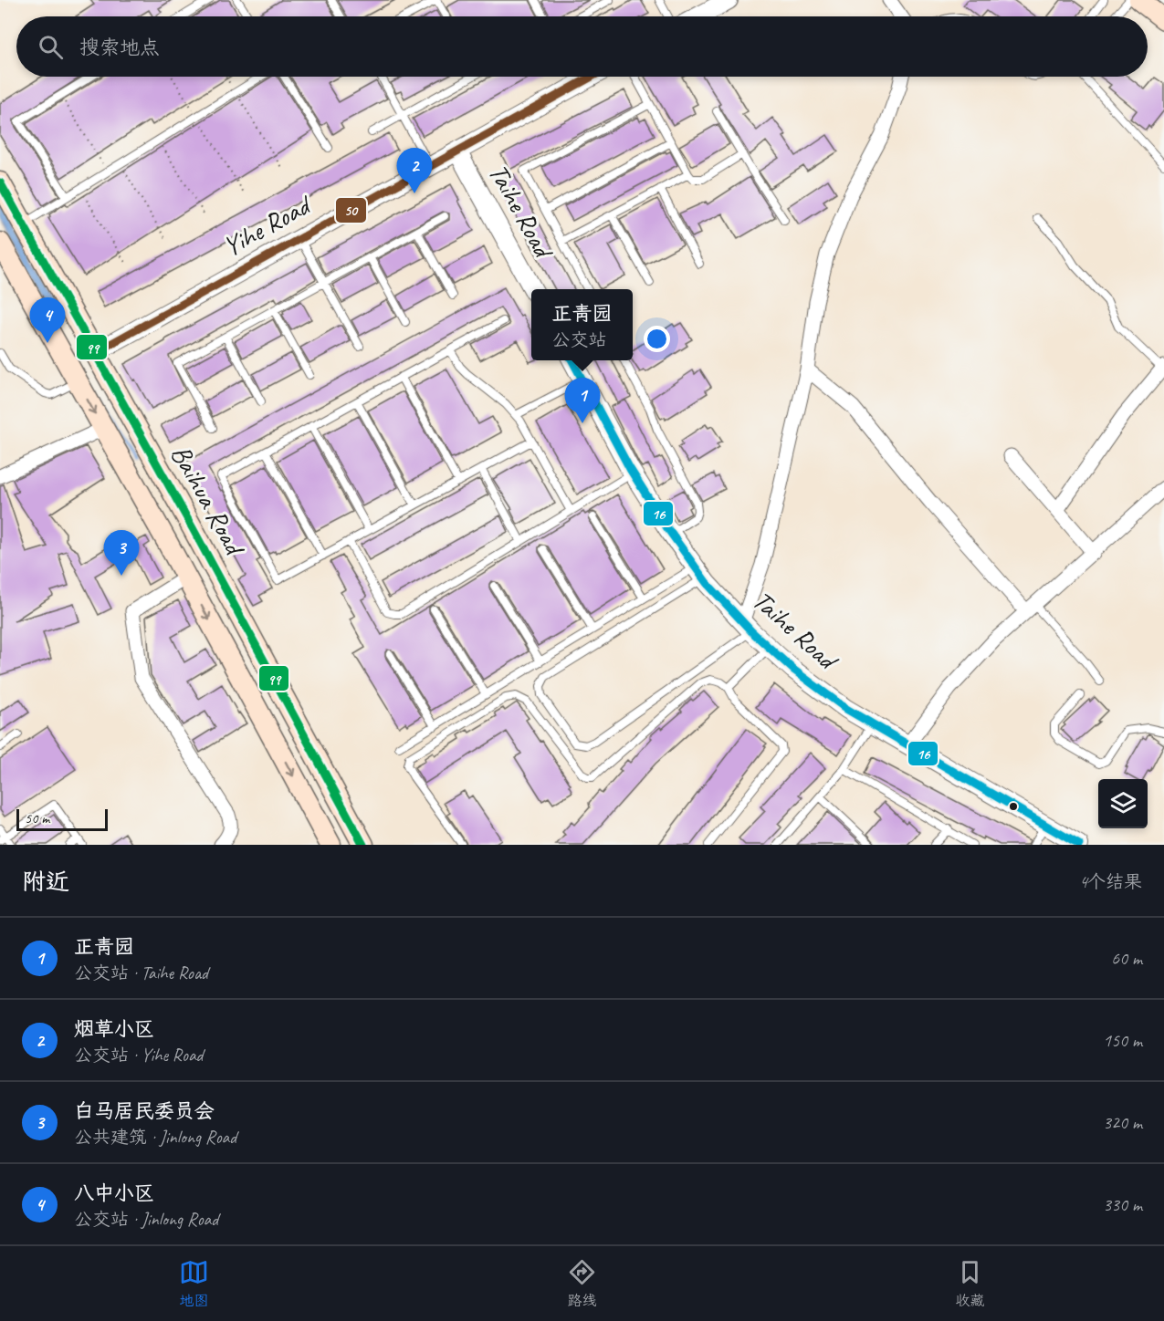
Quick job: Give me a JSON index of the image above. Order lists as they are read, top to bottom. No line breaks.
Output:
{"streets":{"main road":["Baihua Road"],"street":["Taihe Road","Yihe Road"]},"crossings":[["Taihe Road","Yihe Road"],["Yihe Road","Baihua Road"]],"lines":["transit line 50","transit line 99","transit line 16"],"scale_bar":"50 m","page":{"search":"搜索地点","pins":["2","4","1","3"],"popup":["正青园","公交站"],"scale":"50 m","heading":["附近","4个结果"],"list":[{"mark":"1","name":"正青园","note":"公交站 · Taihe Road","value":"60 m"},{"mark":"2","name":"烟草小区","note":"公交站 · Yihe Road","value":"150 m"},{"mark":"3","name":"白马居民委员会","note":"公共建筑 · Jinlong Road","value":"320 m"},{"mark":"4","name":"八中小区","note":"公交站 · Jinlong Road","value":"330 m"}],"nav":["地图","路线","收藏"]}}
